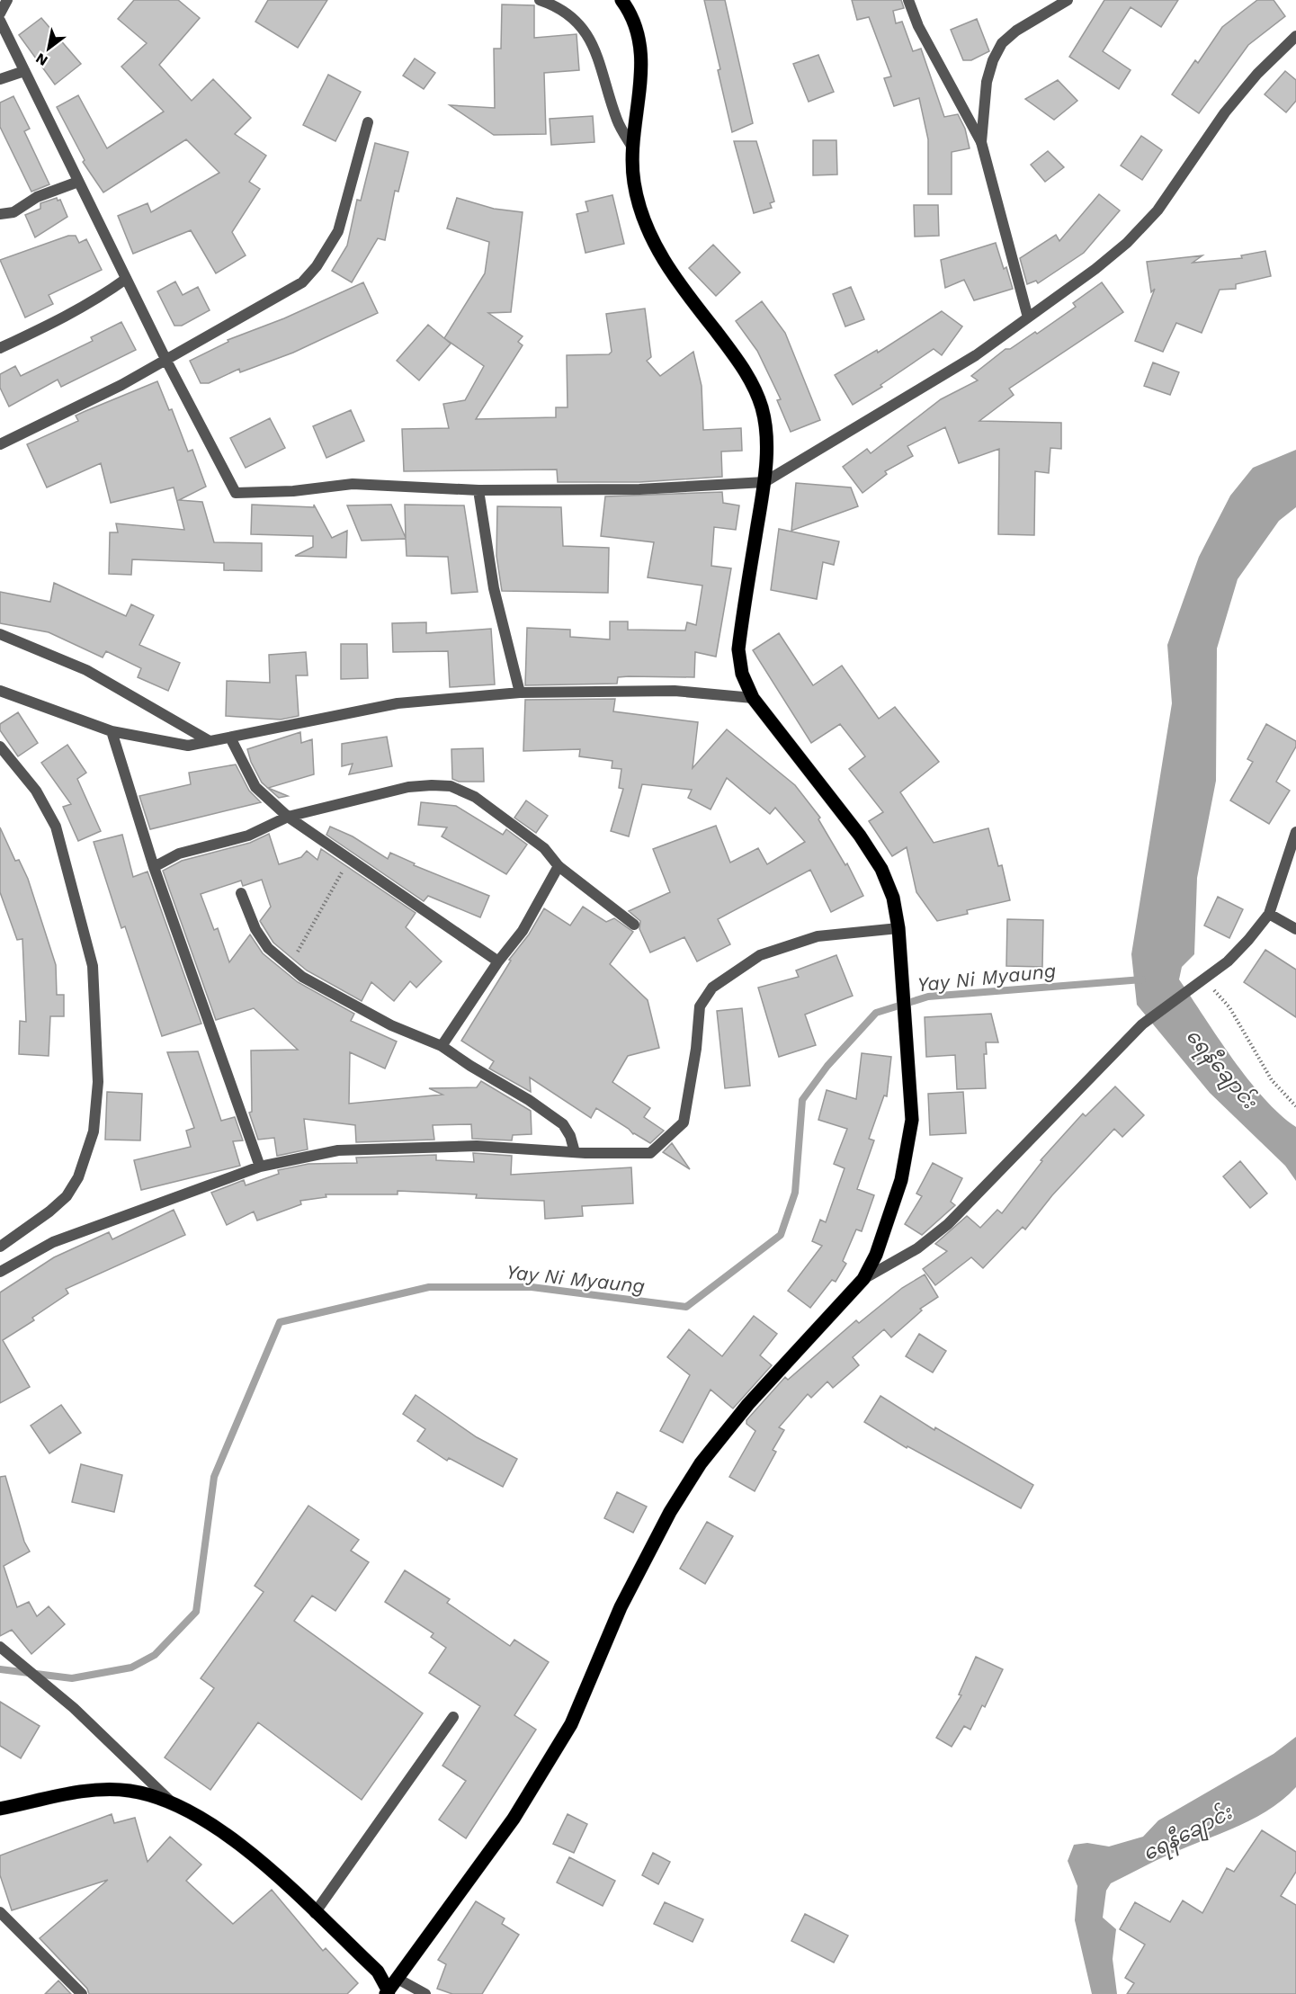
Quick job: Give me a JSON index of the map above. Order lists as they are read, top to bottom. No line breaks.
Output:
{"water":["Yay Ni Myaung","ရေနီချောင်း"],"north":"bottom left"}
